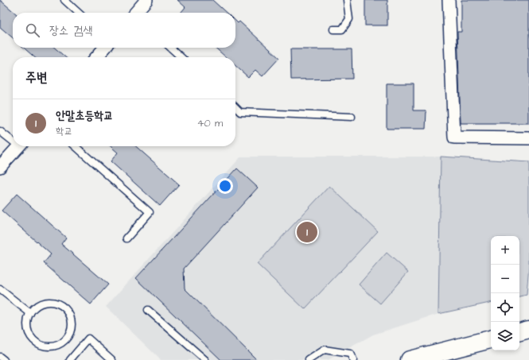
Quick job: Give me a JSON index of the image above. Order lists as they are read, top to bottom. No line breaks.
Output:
{"page":{"search":"장소 검색","heading":"주변","list":[{"mark":"1","name":"안말초등학교","note":"학교","value":"40 m"}],"pins":"1","map_buttons":["+","−"]}}
